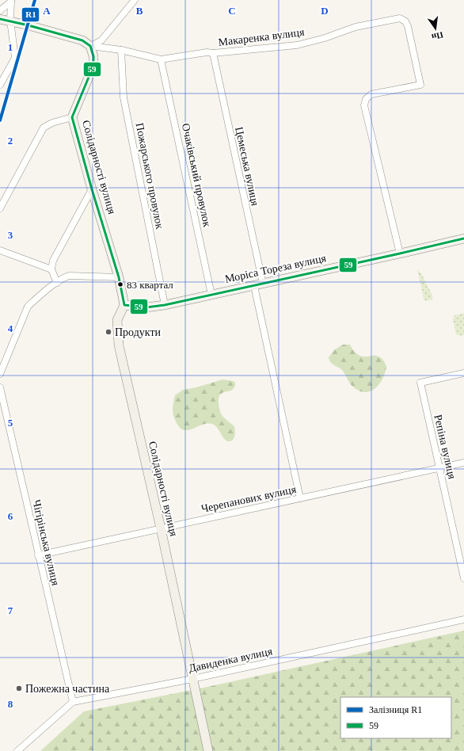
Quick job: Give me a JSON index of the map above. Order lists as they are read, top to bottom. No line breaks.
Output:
{"streets":{"street":["Макаренка вулиця","Цемеська вулиця","Солідарності вулиця","Очакiвський провулок","Пожарського провулок","Моріса Тореза вулиця","Репiна вулиця","Черепанових вулиця","Чiгiрiнська вулиця","Давиденка вулиця"]},"crossings":[["Макаренка вулиця","Цемеська вулиця"],["Макаренка вулиця","Солідарності вулиця"],["Макаренка вулиця","Очакiвський провулок"],["Макаренка вулиця","Пожарського провулок"],["Макаренка вулиця","Моріса Тореза вулиця"],["Цемеська вулиця","Моріса Тореза вулиця"],["Цемеська вулиця","Черепанових вулиця"],["Солідарності вулиця","Моріса Тореза вулиця"],["Солідарності вулиця","Черепанових вулиця"],["Солідарності вулиця","Давиденка вулиця"],["Очакiвський провулок","Моріса Тореза вулиця"],["Пожарського провулок","Моріса Тореза вулиця"],["Репiна вулиця","Черепанових вулиця"],["Черепанових вулиця","Чiгiрiнська вулиця"],["Чiгiрiнська вулиця","Давиденка вулиця"]],"places":["83 квартал","Продукти","Пожежна частина"],"lines":["rail line R1","transit line 59"],"legend":["Залізниця R1","59"],"north":"bottom","grid":{"columns":["A","B","C","D"],"rows":["1","2","3","4","5","6","7","8"]}}
